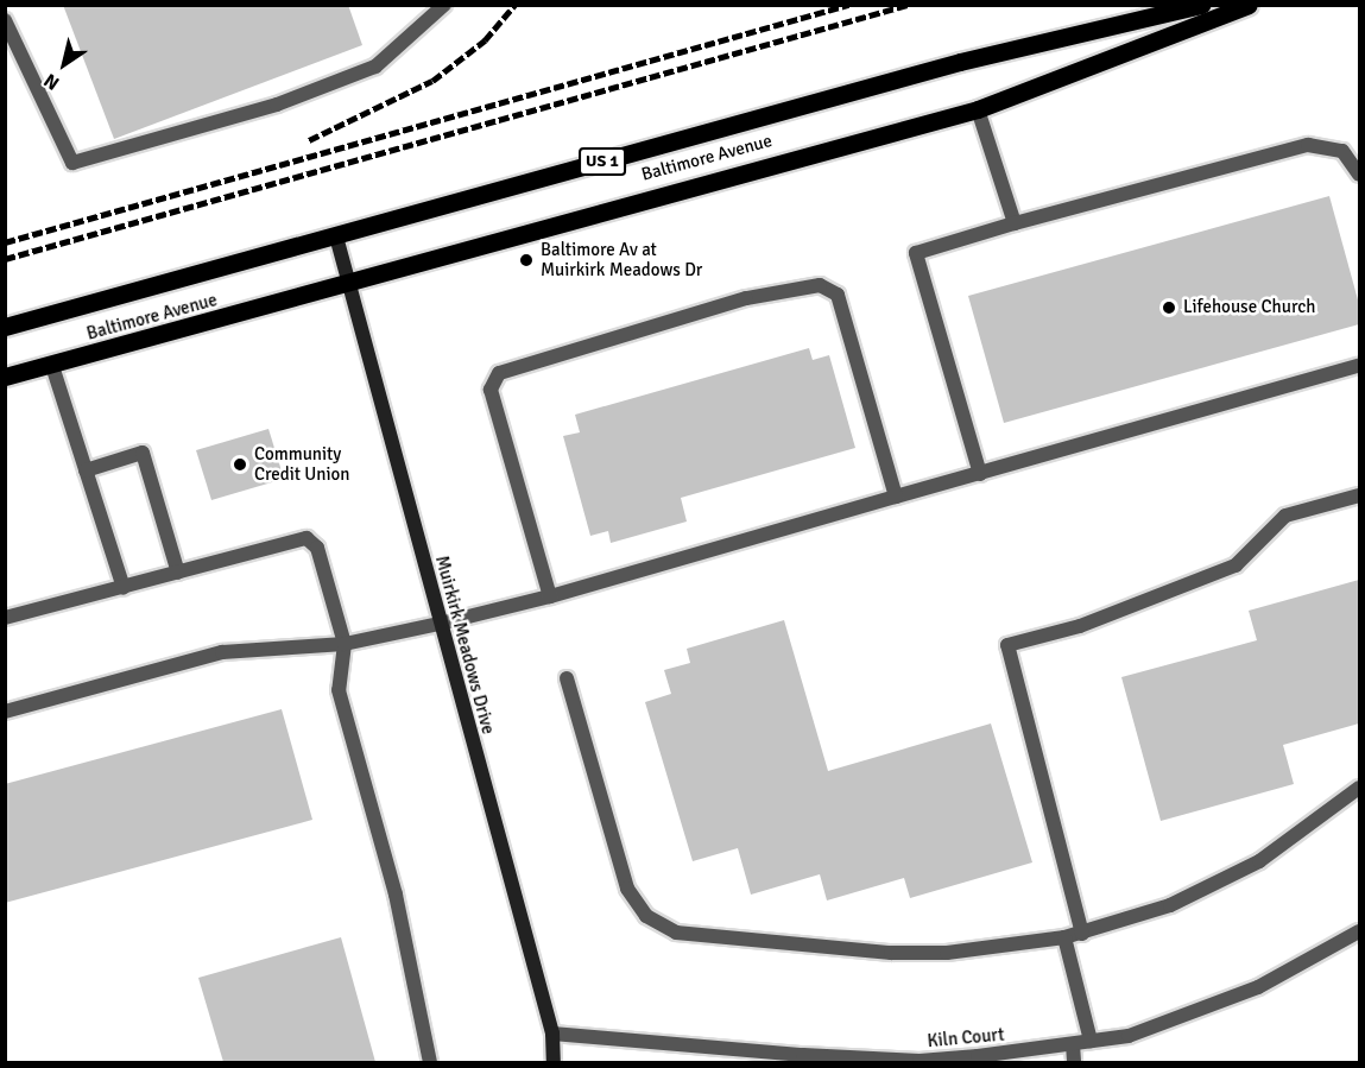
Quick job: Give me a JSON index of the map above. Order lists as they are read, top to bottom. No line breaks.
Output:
{"streets":{"main road":["Baltimore Avenue","US 1","Muirkirk Meadows Drive"],"street":["Kiln Court"]},"crossings":[["Baltimore Avenue","Muirkirk Meadows Drive"],["Muirkirk Meadows Drive","Kiln Court"]],"places":["Baltimore Av at Muirkirk Meadows Dr","Lifehouse Church","Community Credit Union"],"north":"bottom left"}
